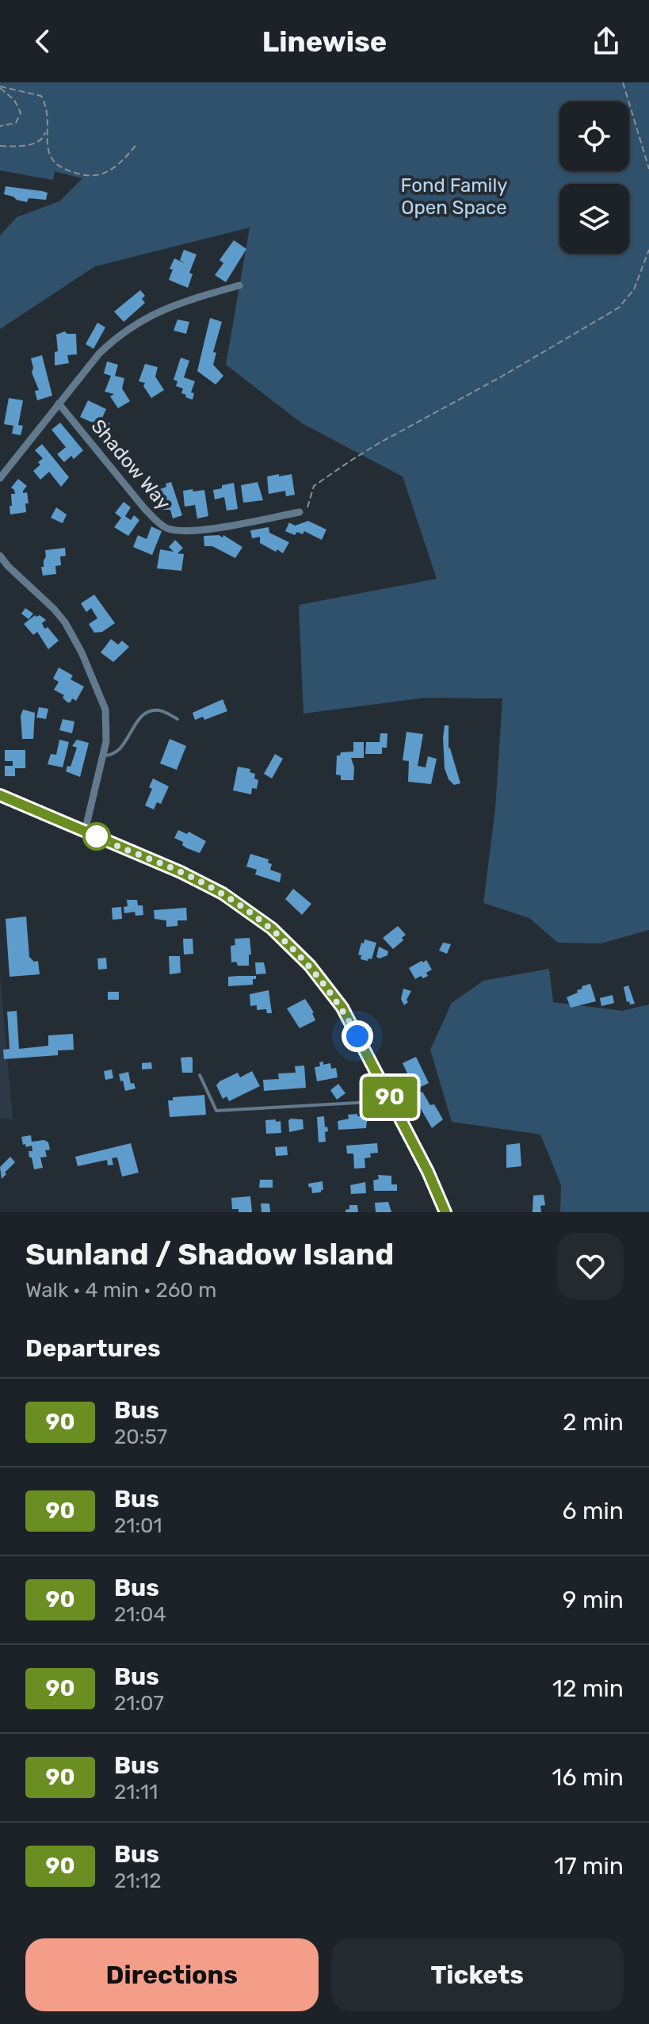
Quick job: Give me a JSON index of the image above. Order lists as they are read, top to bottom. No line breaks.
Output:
{"streets":{"street":["Shadow Way"]},"parks":["Fond Family Open Space"],"lines":["bus line 90"],"page":{"header":"Linewise","on_map":"90","heading":[["Sunland / Shadow Island","Walk · 4 min · 260 m"],"Departures"],"list":[{"mark":"90","name":"Bus","note":"20:57","value":"2 min"},{"mark":"90","name":"Bus","note":"21:01","value":"6 min"},{"mark":"90","name":"Bus","note":"21:04","value":"9 min"},{"mark":"90","name":"Bus","note":"21:07","value":"12 min"},{"mark":"90","name":"Bus","note":"21:11","value":"16 min"},{"mark":"90","name":"Bus","note":"21:12","value":"17 min"}],"buttons":["Directions","Tickets"]}}
